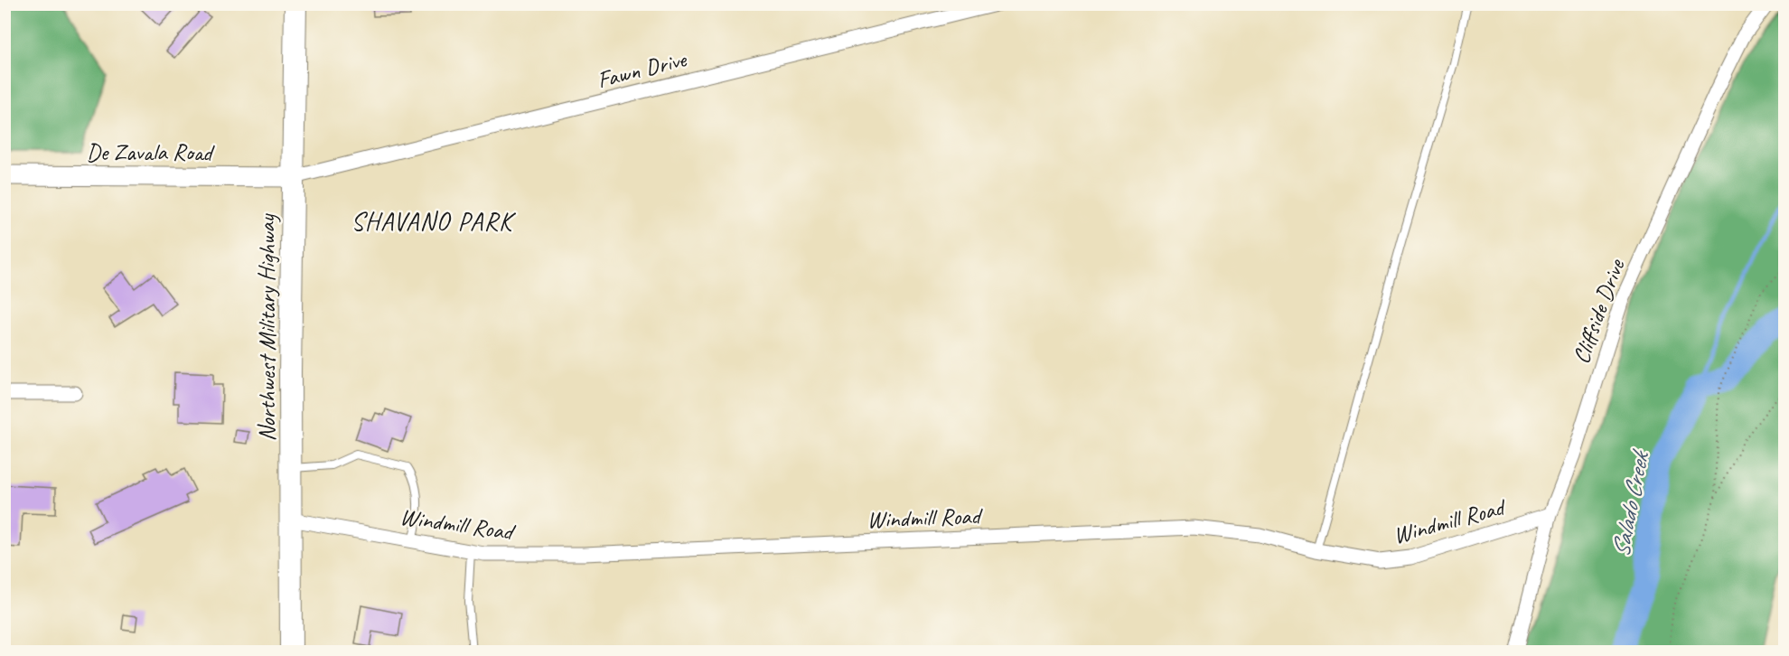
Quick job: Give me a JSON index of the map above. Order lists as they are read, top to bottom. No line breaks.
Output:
{"streets":{"main road":["De Zavala Road","Northwest Military Highway"],"street":["Fawn Drive","Cliffside Drive","Windmill Road"]},"crossings":[["Fawn Drive","De Zavala Road"],["Fawn Drive","Northwest Military Highway"],["De Zavala Road","Northwest Military Highway"],["Cliffside Drive","Windmill Road"],["Northwest Military Highway","Windmill Road"]],"districts":["SHAVANO PARK"],"water":["Salado Creek"]}
